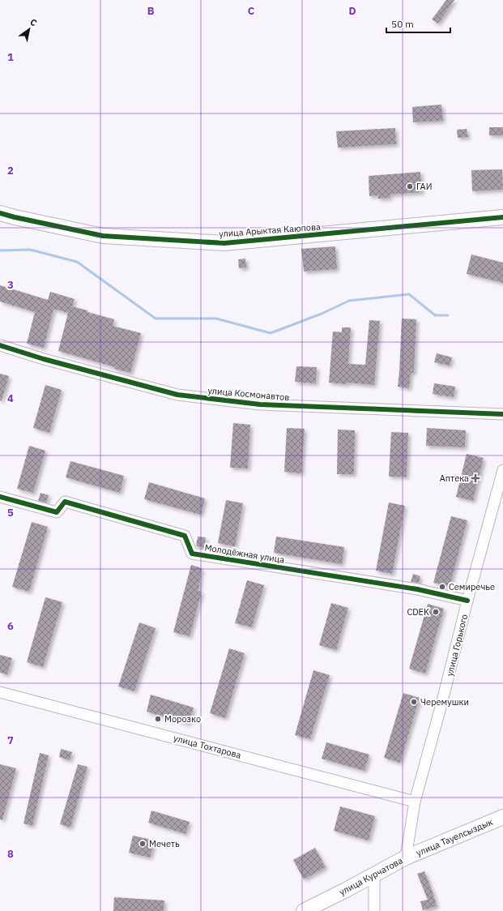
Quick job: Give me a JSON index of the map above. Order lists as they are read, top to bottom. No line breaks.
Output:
{"streets":{"street":["улица Арыктая Каюпова","улица Космонавтов","Молодёжная улица","улица Горького","улица Тохтарова","улица Тауелсыздык","улица Курчатова"]},"crossings":[["Молодёжная улица","улица Горького"],["улица Горького","улица Тохтарова"],["улица Горького","улица Курчатова"],["улица Тохтарова","улица Курчатова"],["улица Тауелсыздык","улица Курчатова"]],"places":{"other":["ГАИ","Семиречье","CDEK","Черемушки","Морозко","Мечеть"],"health":["Аптека"]},"scale_bar":"50 m","north":"top right","grid":{"columns":["B","C","D"],"rows":["1","2","3","4","5","6","7","8"]}}
